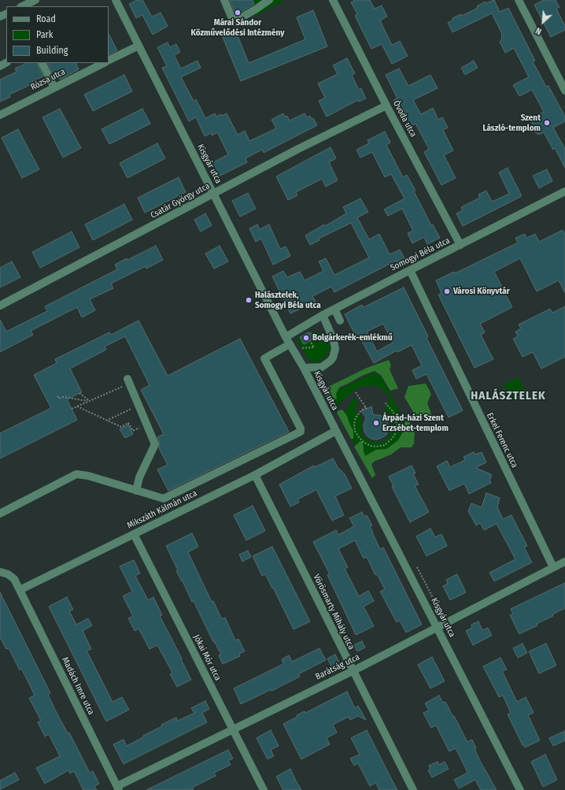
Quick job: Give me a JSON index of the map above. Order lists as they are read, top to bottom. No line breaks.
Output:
{"streets":{"street":["Rózsa utca","Óvoda utca","Kisgyár utca","Csatár György utca","Somogyi Béla utca","Erkel Ferenc utca","Mikszáth Kálmán utca","Vörösmarty Mihály utca","Jókai Mór utca","Barátság utca","Madách Imre utca"]},"crossings":[["Óvoda utca","Csatár György utca"],["Óvoda utca","Somogyi Béla utca"],["Kisgyár utca","Csatár György utca"],["Kisgyár utca","Somogyi Béla utca"],["Kisgyár utca","Mikszáth Kálmán utca"],["Kisgyár utca","Barátság utca"],["Somogyi Béla utca","Erkel Ferenc utca"],["Erkel Ferenc utca","Barátság utca"],["Mikszáth Kálmán utca","Vörösmarty Mihály utca"],["Mikszáth Kálmán utca","Jókai Mór utca"],["Mikszáth Kálmán utca","Madách Imre utca"],["Vörösmarty Mihály utca","Barátság utca"],["Jókai Mór utca","Barátság utca"],["Barátság utca","Madách Imre utca"]],"districts":["HALÁSZTELEK"],"places":["Márai Sándor Közművelődési Intézmény","Szent László-templom","Városi Könyvtár","Halásztelek, Somogyi Béla utca","Bolgárkerék-emlékmű","Árpád-házi Szent Erzsébet-templom"],"legend":["Road","Park","Building"],"north":"bottom left"}
